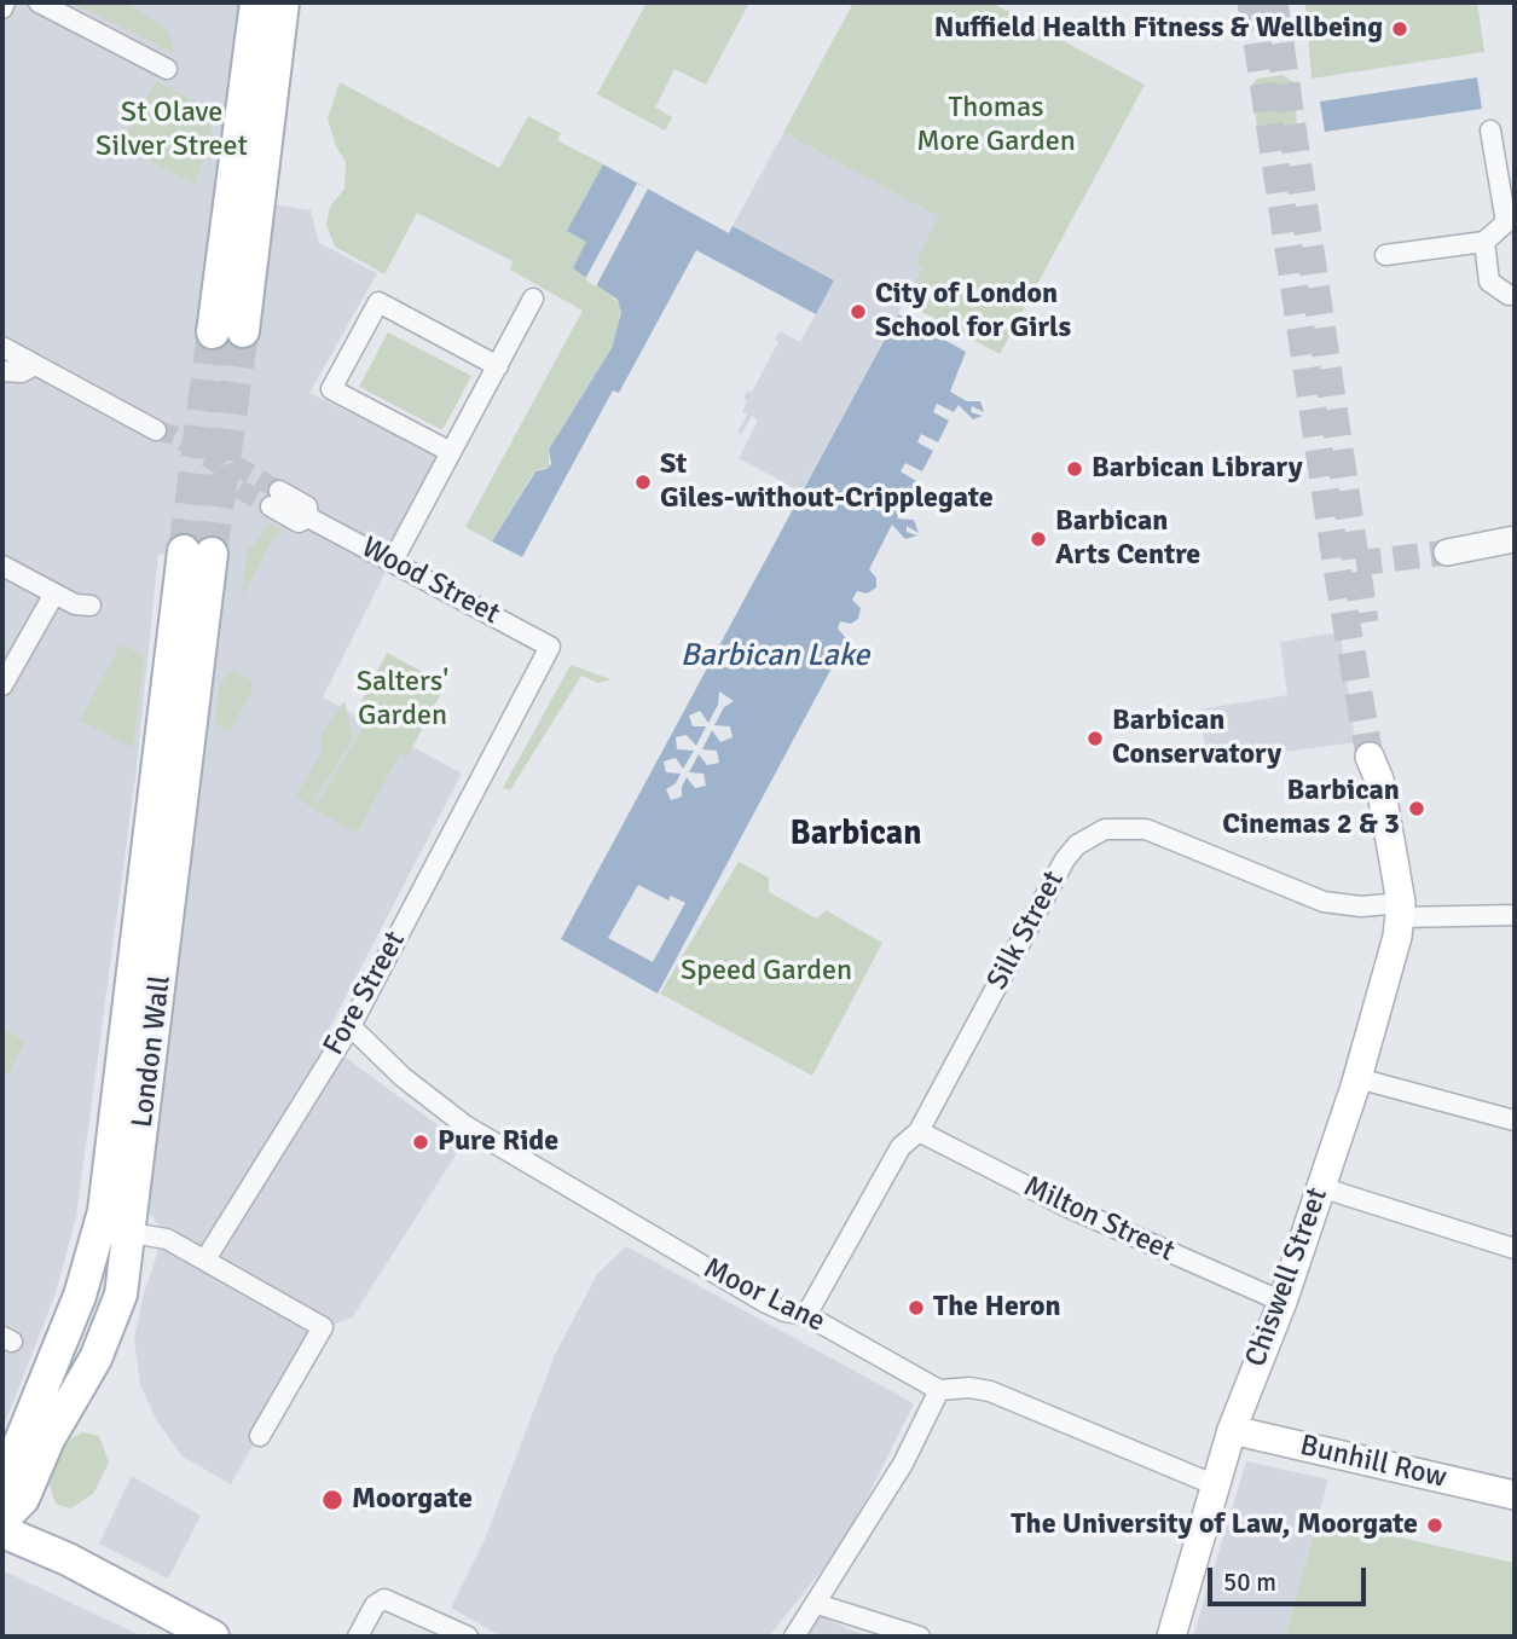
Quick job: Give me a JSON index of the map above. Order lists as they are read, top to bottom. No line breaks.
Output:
{"streets":{"main road":["London Wall","Chiswell Street","Bunhill Row"],"street":["Wood Street","Silk Street","Fore Street","Milton Street","Moor Lane"]},"crossings":[["Wood Street","Fore Street"],["Silk Street","Milton Street"],["Silk Street","Chiswell Street"],["Silk Street","Moor Lane"],["Fore Street","Moor Lane"],["Milton Street","Chiswell Street"],["Chiswell Street","Bunhill Row"]],"districts":["Barbican"],"water":["Barbican Lake"],"parks":["Thomas More Garden","St Olave Silver Street","Salters' Garden","Speed Garden"],"places":["Nuffield Health Fitness & Wellbeing","City of London School for Girls","Barbican Library","St Giles-without-Cripplegate","Barbican Arts Centre","Barbican Conservatory","Barbican Cinemas 2 & 3","Pure Ride","The Heron","Moorgate","The University of Law, Moorgate"],"scale_bar":"50 m"}
